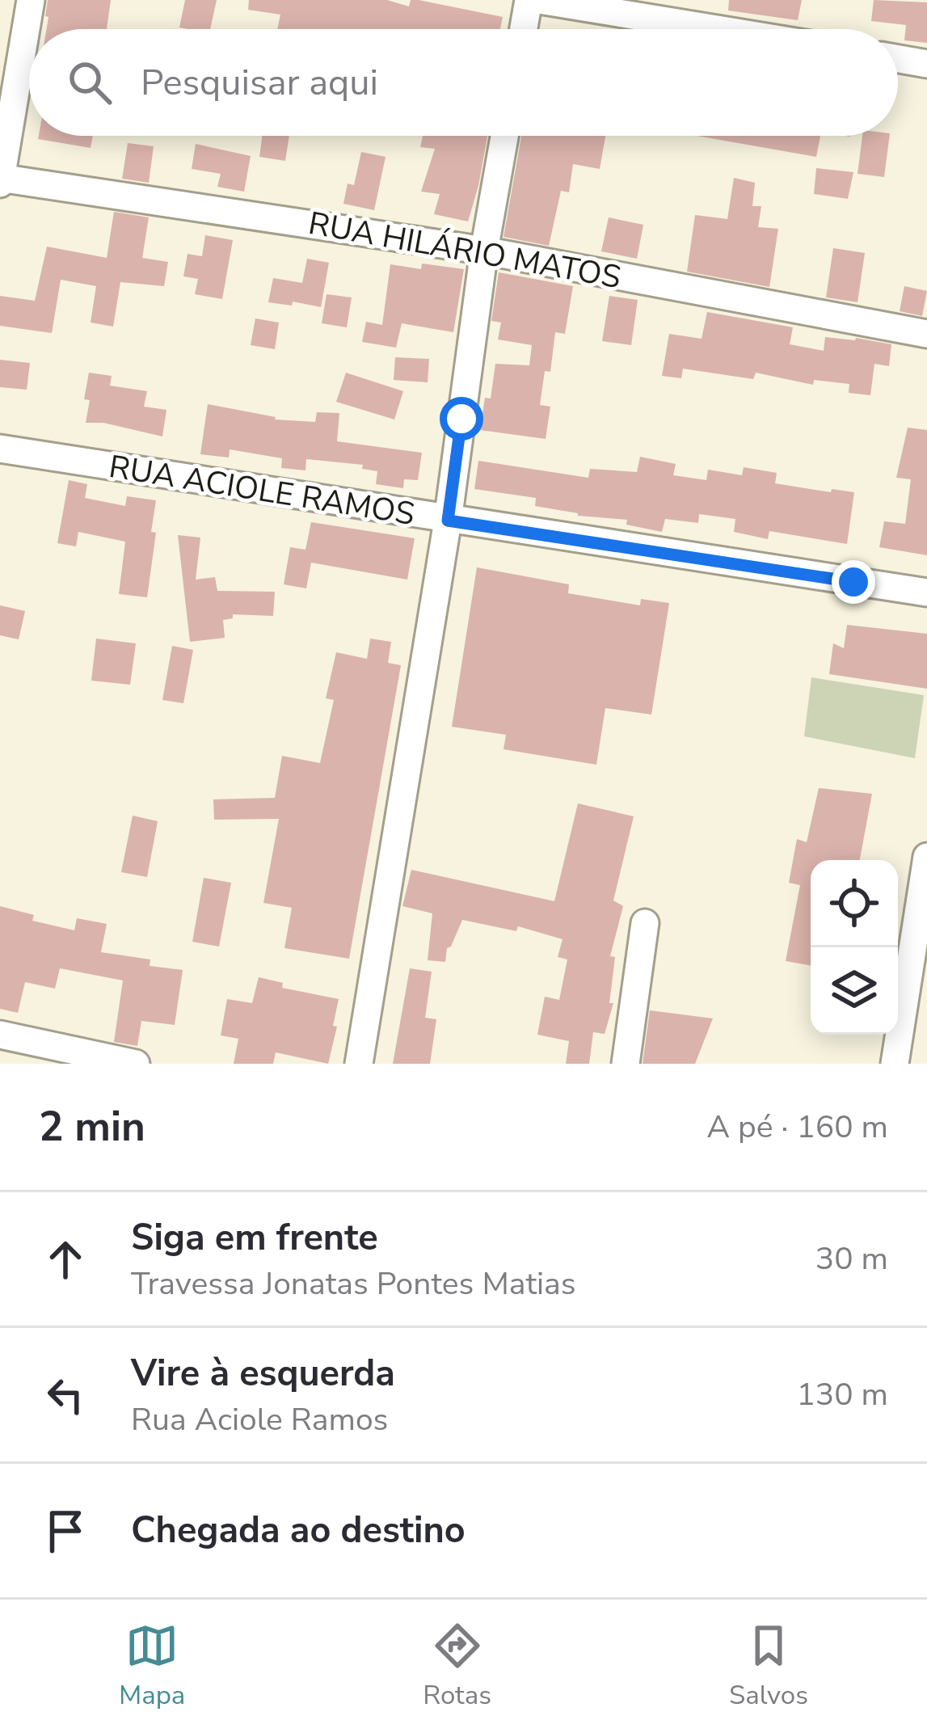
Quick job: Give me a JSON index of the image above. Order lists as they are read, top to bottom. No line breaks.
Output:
{"streets":{"street":["RUA HILÁRIO MATOS","RUA ACIOLE RAMOS"]},"page":{"search":"Pesquisar aqui","heading":["2 min","A pé · 160 m"],"list":[["Siga em frente","Travessa Jonatas Pontes Matias","30 m"],["Vire à esquerda","Rua Aciole Ramos","130 m"],"Chegada ao destino"],"nav":["Mapa","Rotas","Salvos"]}}
